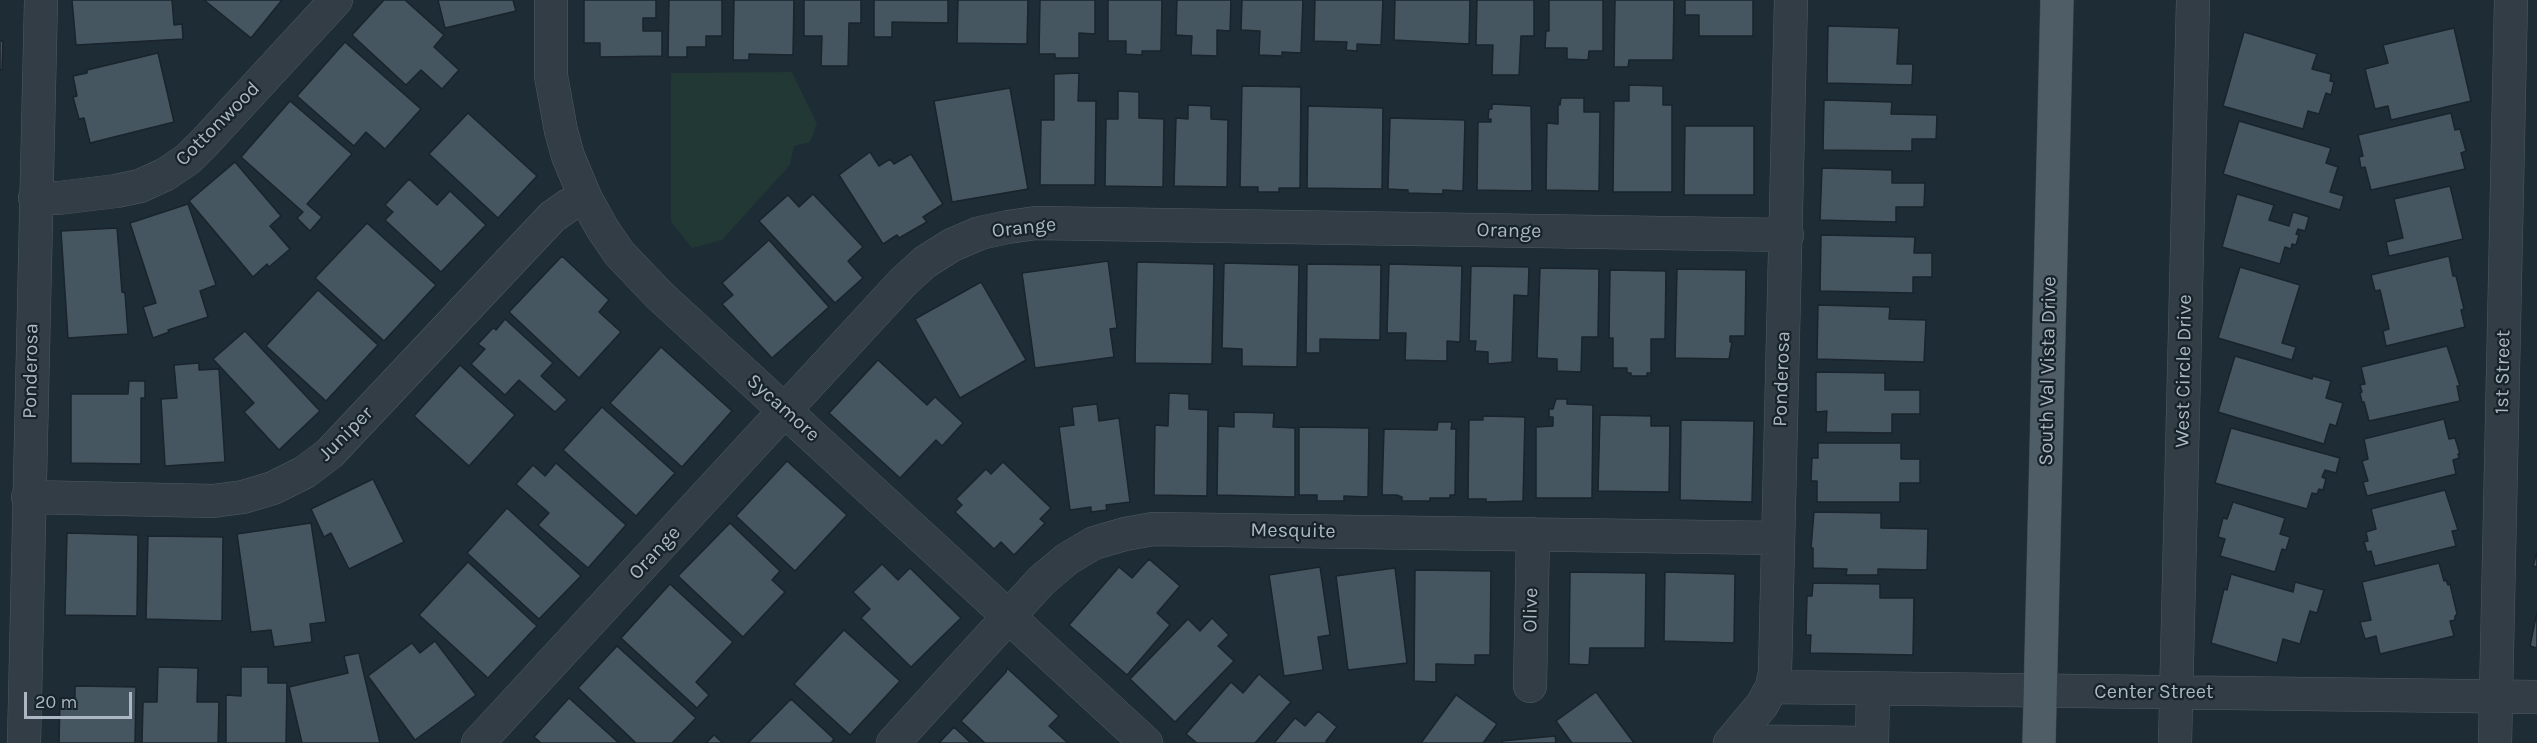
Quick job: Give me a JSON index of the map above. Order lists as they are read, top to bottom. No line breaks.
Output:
{"streets":{"main road":["South Val Vista Drive"],"lane":["Cottonwood","Orange","Ponderosa","West Circle Drive","1st Street","Sycamore","Juniper","Mesquite","Olive","Center Street"]},"crossings":[["Cottonwood","Ponderosa"],["Orange","Ponderosa"],["Orange","Sycamore"],["Ponderosa","Juniper"],["Ponderosa","Mesquite"],["Ponderosa","Center Street"],["South Val Vista Drive","Center Street"],["West Circle Drive","Center Street"],["1st Street","Center Street"],["Sycamore","Juniper"],["Sycamore","Mesquite"],["Mesquite","Olive"]],"scale_bar":"20 m"}
